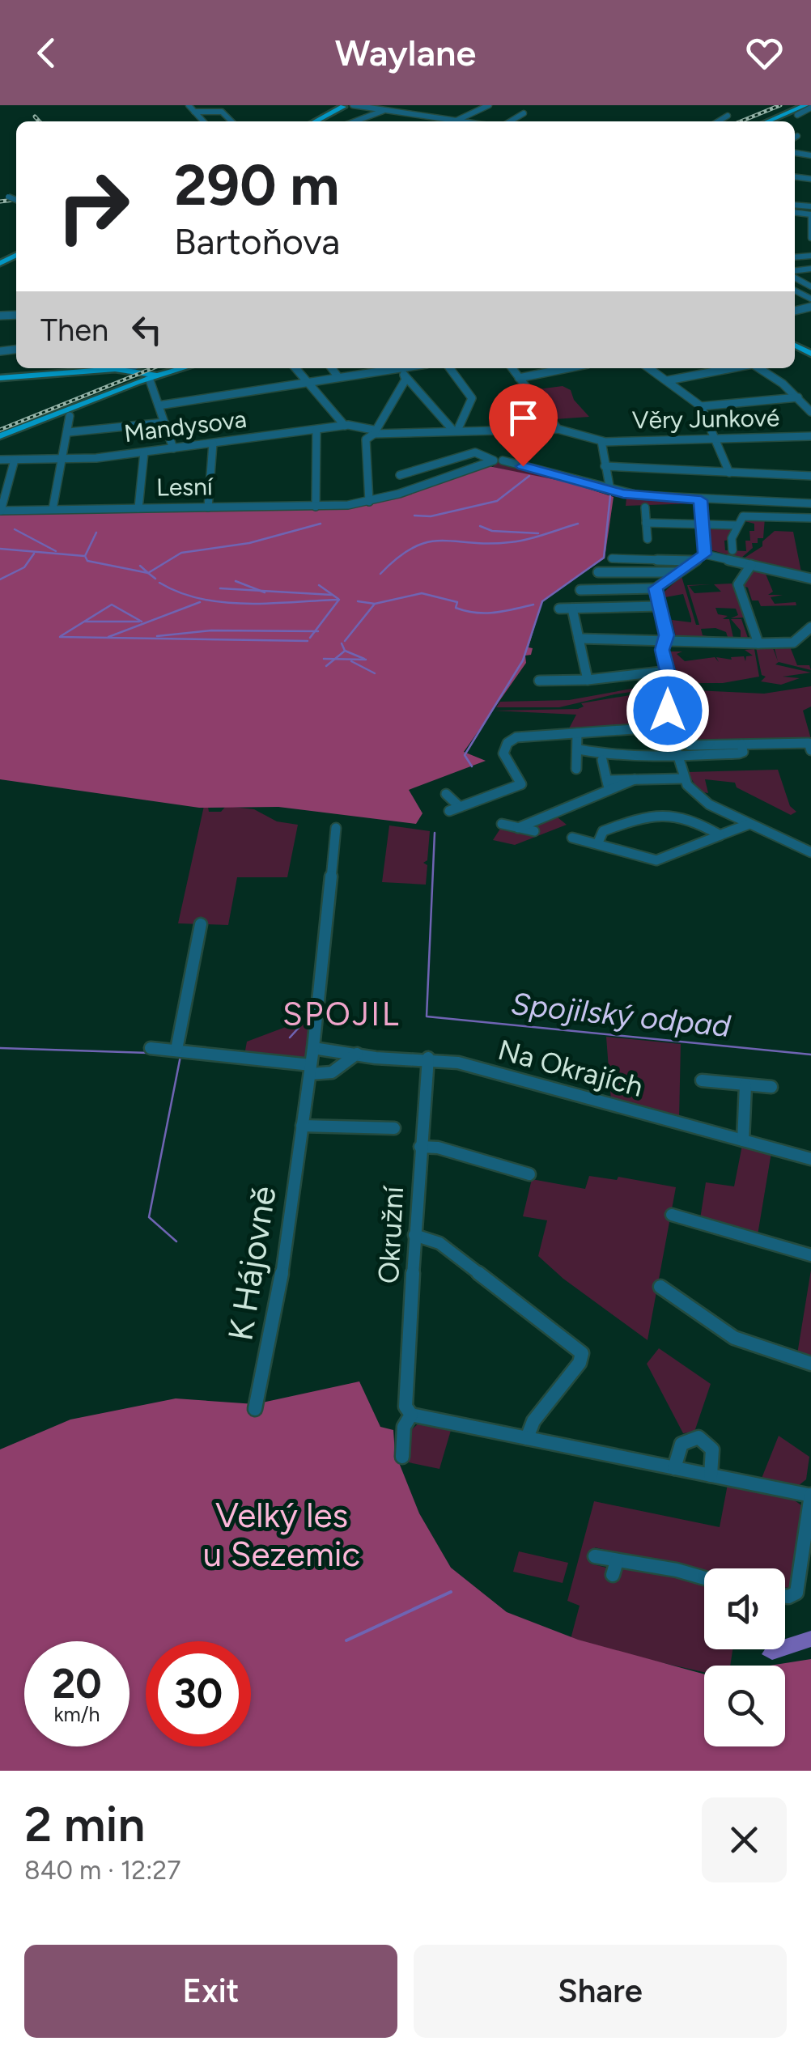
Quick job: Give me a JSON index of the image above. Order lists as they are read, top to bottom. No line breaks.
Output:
{"streets":{"street":["Věry Junkové","Mandysova","Lesní","Na Okrajích","Okružní","K Hájovně"]},"crossings":[["Věry Junkové","Mandysova"],["Na Okrajích","Okružní"],["Na Okrajích","K Hájovně"]],"districts":["SPOJIL"],"water":["Spojilský odpad"],"parks":["Velký les u Sezemic"],"page":{"header":"Waylane","turn":["290 m","Bartoňova"],"then":"Then","speed":"20 km/h","limit":"30","heading":["2 min","840 m · 12:27"],"buttons":["Exit","Share"]}}
